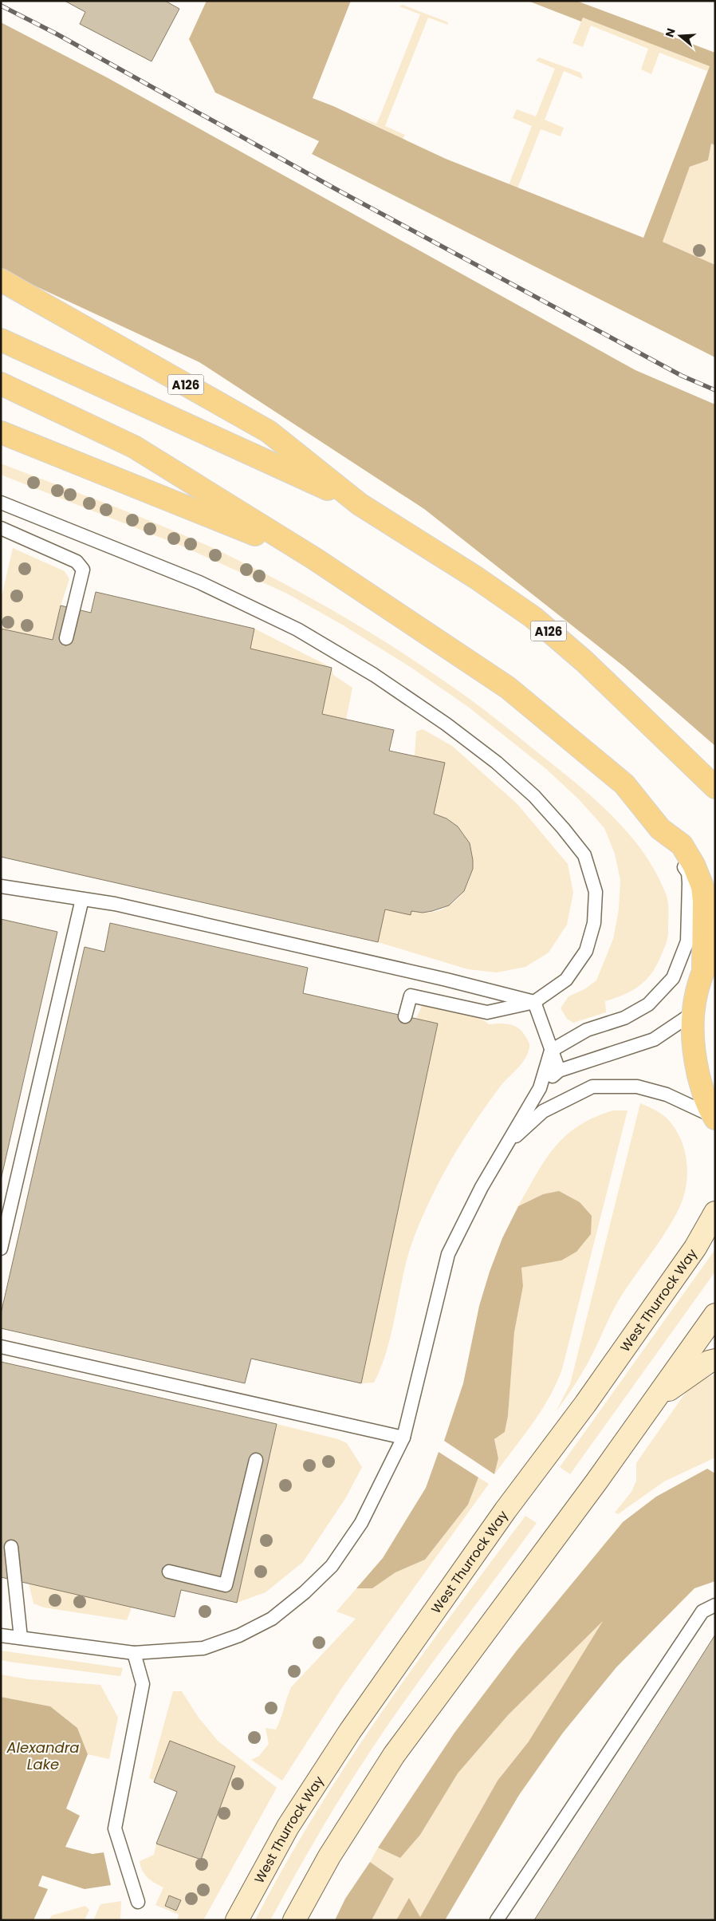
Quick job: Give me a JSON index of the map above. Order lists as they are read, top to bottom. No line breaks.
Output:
{"streets":{"main road":["A126","West Thurrock Way"]},"water":["Alexandra Lake"],"north":"left"}
